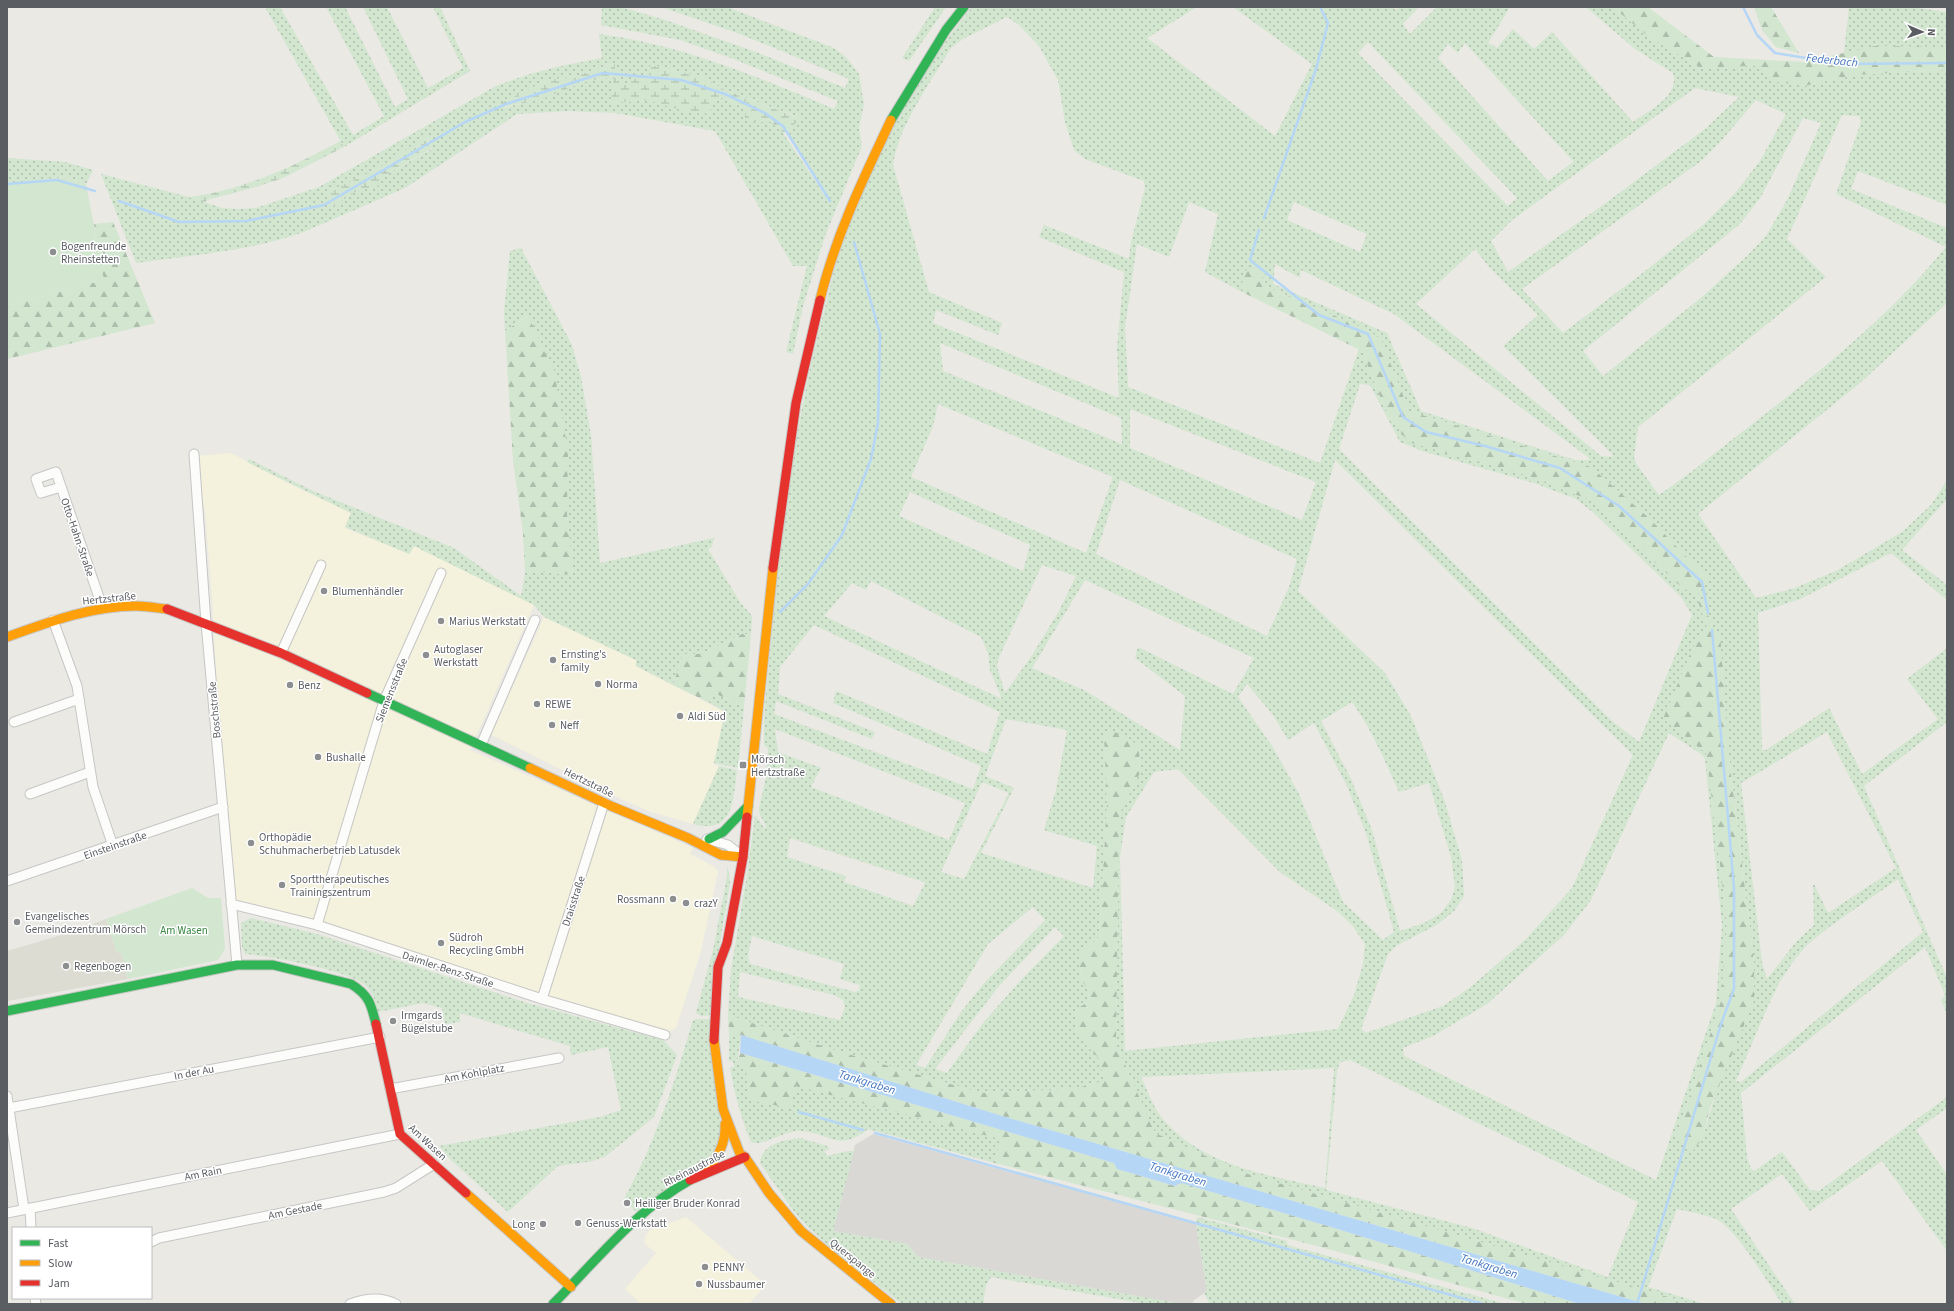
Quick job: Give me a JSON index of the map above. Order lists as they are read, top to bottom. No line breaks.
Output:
{"streets":{"street":["Otto-Hahn-Straße","Hertzstraße","Siemensstraße","Boschstraße","Einsteinstraße","Draisstraße","Daimler-Benz-Straße","In der Au","Am Kohlplatz","Am Wasen","Rheinaustraße","Am Rain","Am Gestade","Querspange"]},"crossings":[["Otto-Hahn-Straße","Hertzstraße"],["Hertzstraße","Siemensstraße"],["Hertzstraße","Boschstraße"],["Hertzstraße","Draisstraße"],["Siemensstraße","Daimler-Benz-Straße"],["Boschstraße","Einsteinstraße"],["Boschstraße","Daimler-Benz-Straße"],["Boschstraße","Am Wasen"],["Draisstraße","Daimler-Benz-Straße"],["In der Au","Am Wasen"],["Am Kohlplatz","Am Wasen"],["Am Wasen","Rheinaustraße"],["Am Wasen","Am Rain"],["Am Wasen","Am Gestade"],["Rheinaustraße","Querspange"]],"water":["Federbach","Tankgraben"],"parks":["Am Wasen"],"places":{"other":["Bogenfreunde Rheinstetten","Blumenhändler","Marius Werkstatt","Autoglaser Werkstatt","Ernsting's family","Norma","Benz","REWE","Aldi Süd","Neff","Bushalle","Orthopädie Schuhmacherbetrieb Latusdek","Sporttherapeutisches Trainingszentrum","Rossmann","crazY","Evangelisches Gemeindezentrum Mörsch","Südroh Recycling GmbH","Regenbogen","Irmgards BügeIstube","Heiliger Bruder Konrad","Genuss-Werkstatt","Long","PENNY","Nussbaumer"],"transit":["Mörsch Hertzstraße"]},"legend":["Fast","Slow","Jam"],"north":"right"}
